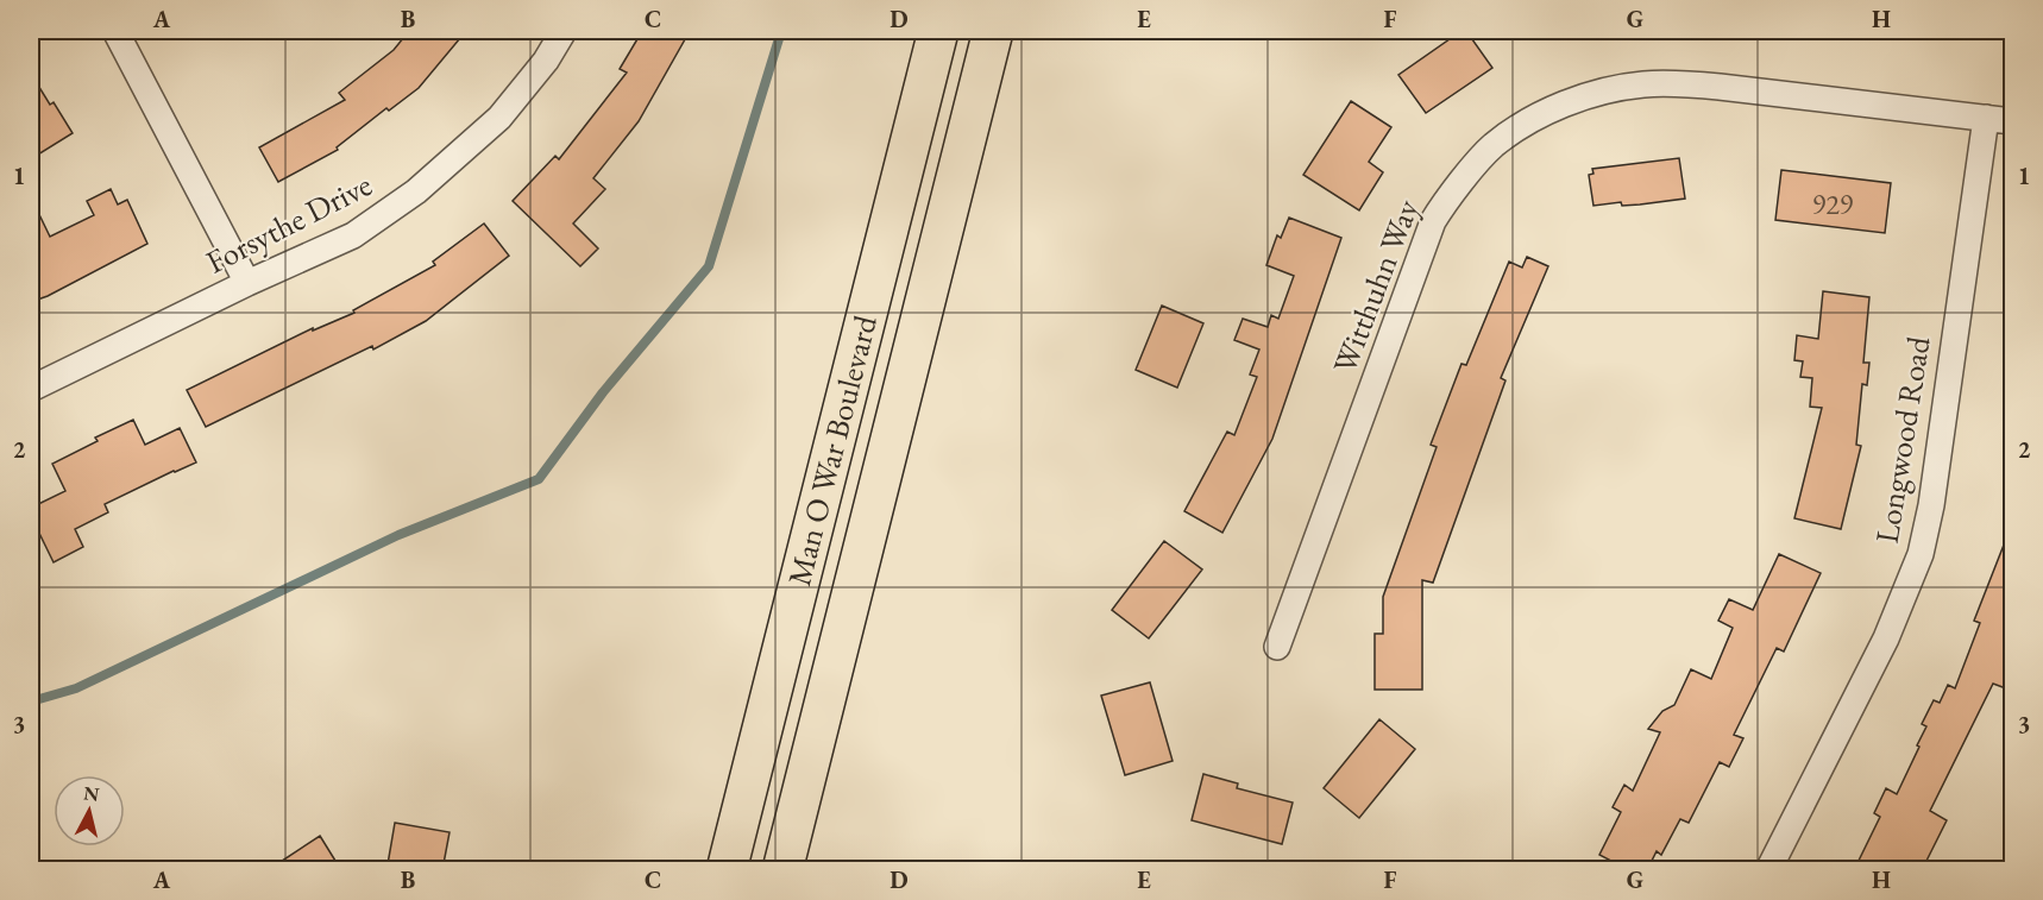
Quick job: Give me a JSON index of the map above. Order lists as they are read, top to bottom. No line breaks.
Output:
{"streets":{"main road":["Man O War Boulevard"],"street":["Forsythe Drive","Witthuhn Way","Longwood Road"]},"crossings":[["Witthuhn Way","Longwood Road"]],"house_numbers":["929"],"north":"top","grid":{"columns":["A","B","C","D","E","F","G","H"],"rows":["1","2","3"]}}
